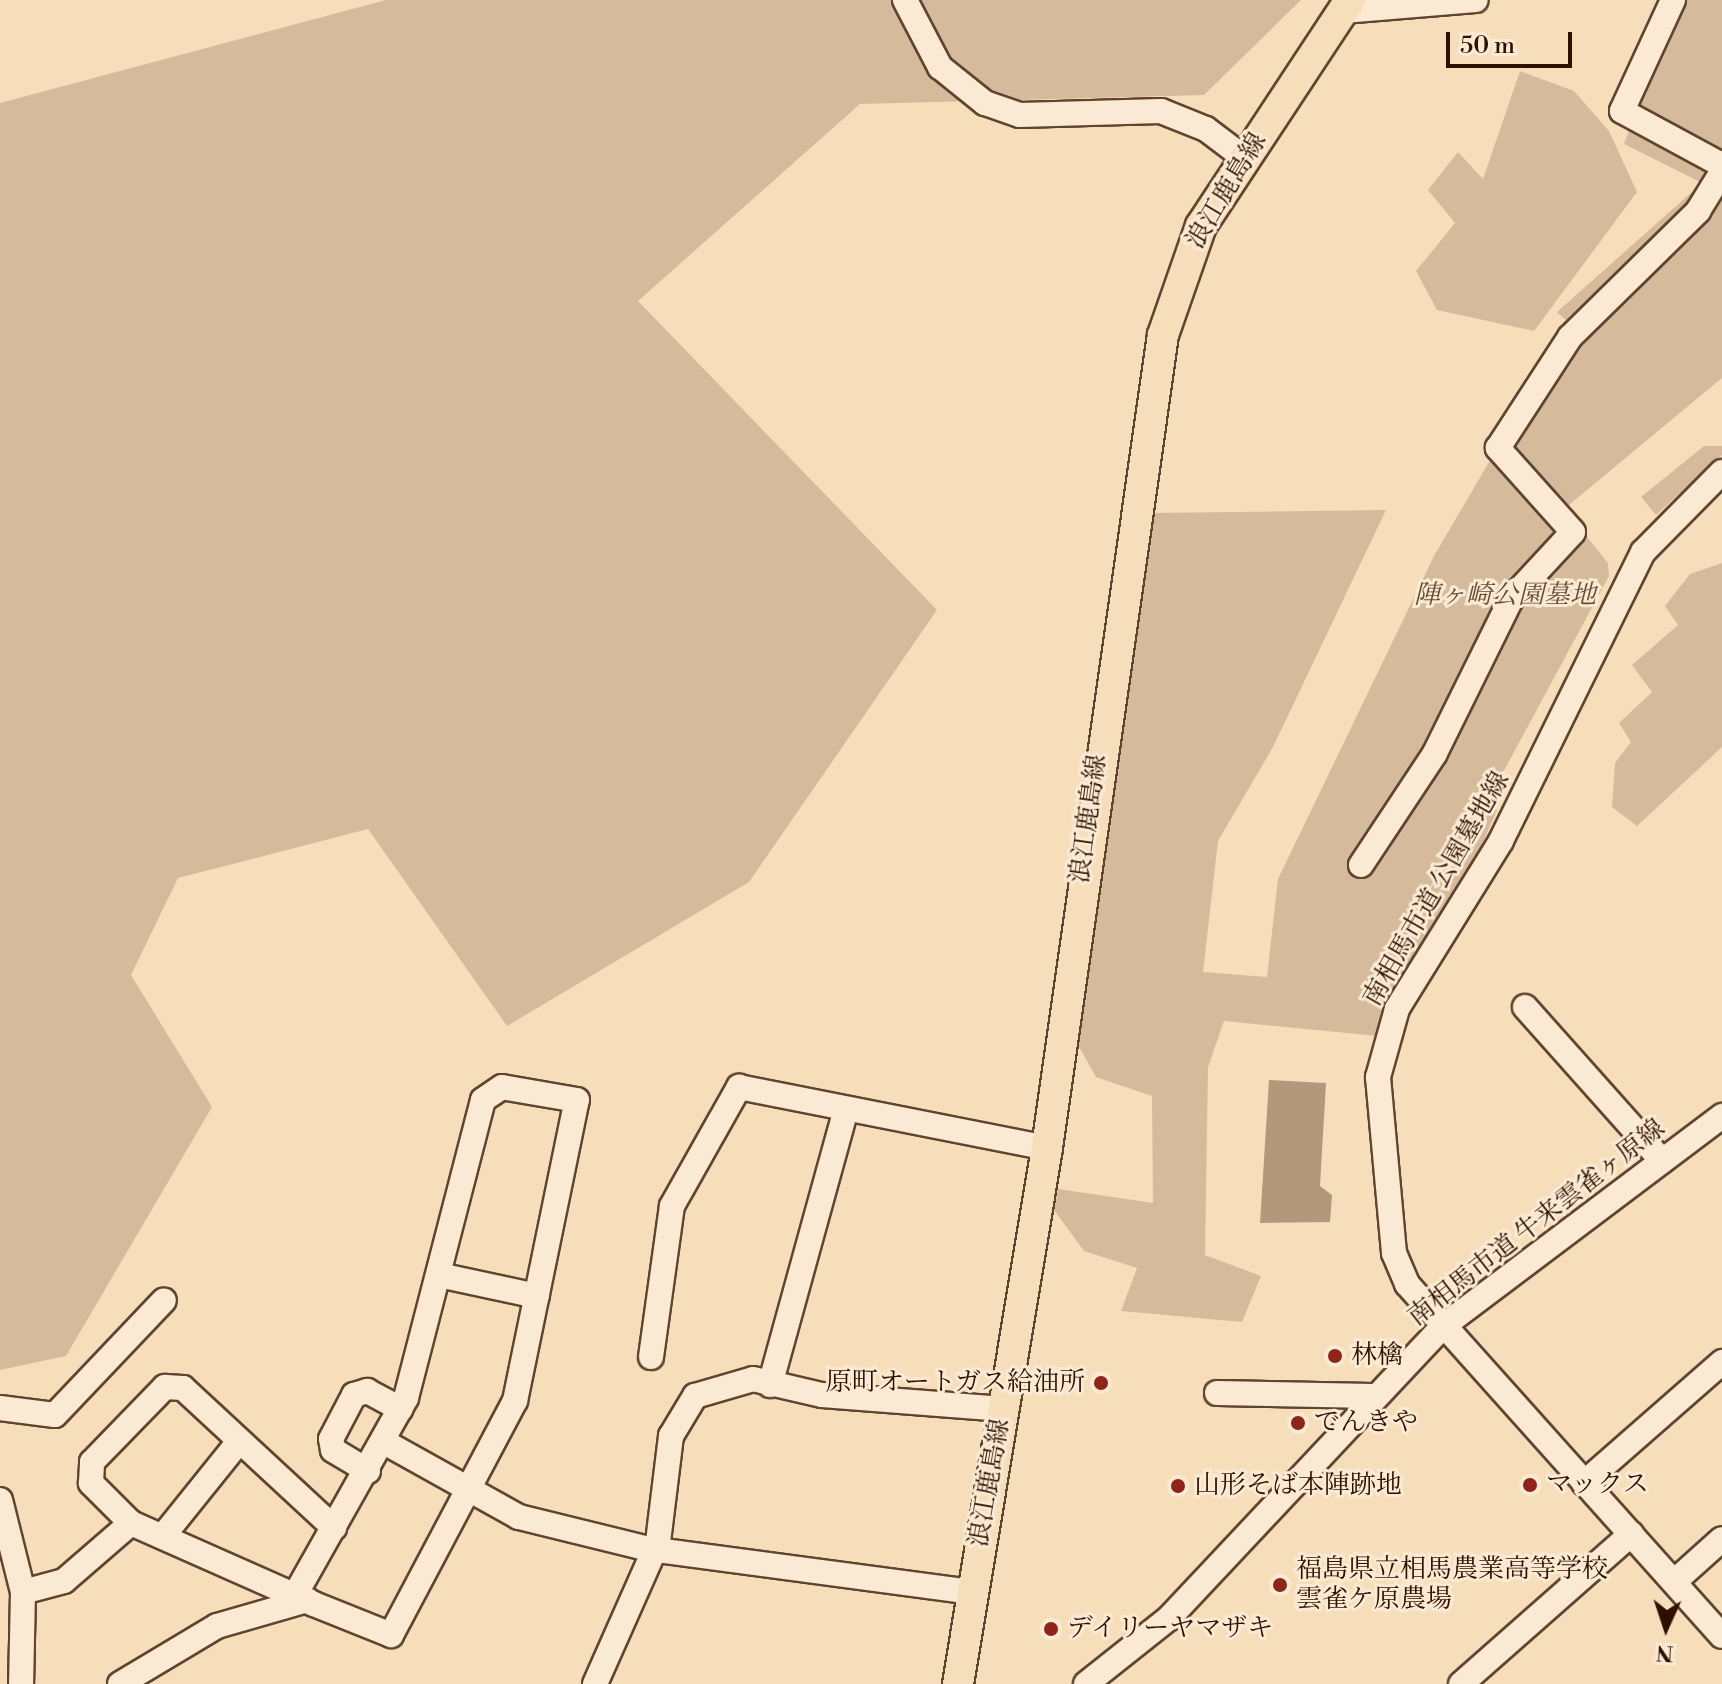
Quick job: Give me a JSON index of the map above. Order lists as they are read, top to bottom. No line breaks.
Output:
{"streets":{"main road":["浪江鹿島線"],"street":["南相馬市道 公園墓地線","南相馬市道 牛来雲雀ヶ原線"]},"crossings":[["南相馬市道 公園墓地線","南相馬市道 牛来雲雀ヶ原線"]],"parks":["陣ヶ崎公園墓地"],"places":["林檎","原町オートガス給油所","でんきや","マックス","山形そば本陣跡地","福島県立相馬農業高等学校 雲雀ケ原農場","デイリーヤマザキ"],"scale_bar":"50 m","north":"bottom"}
